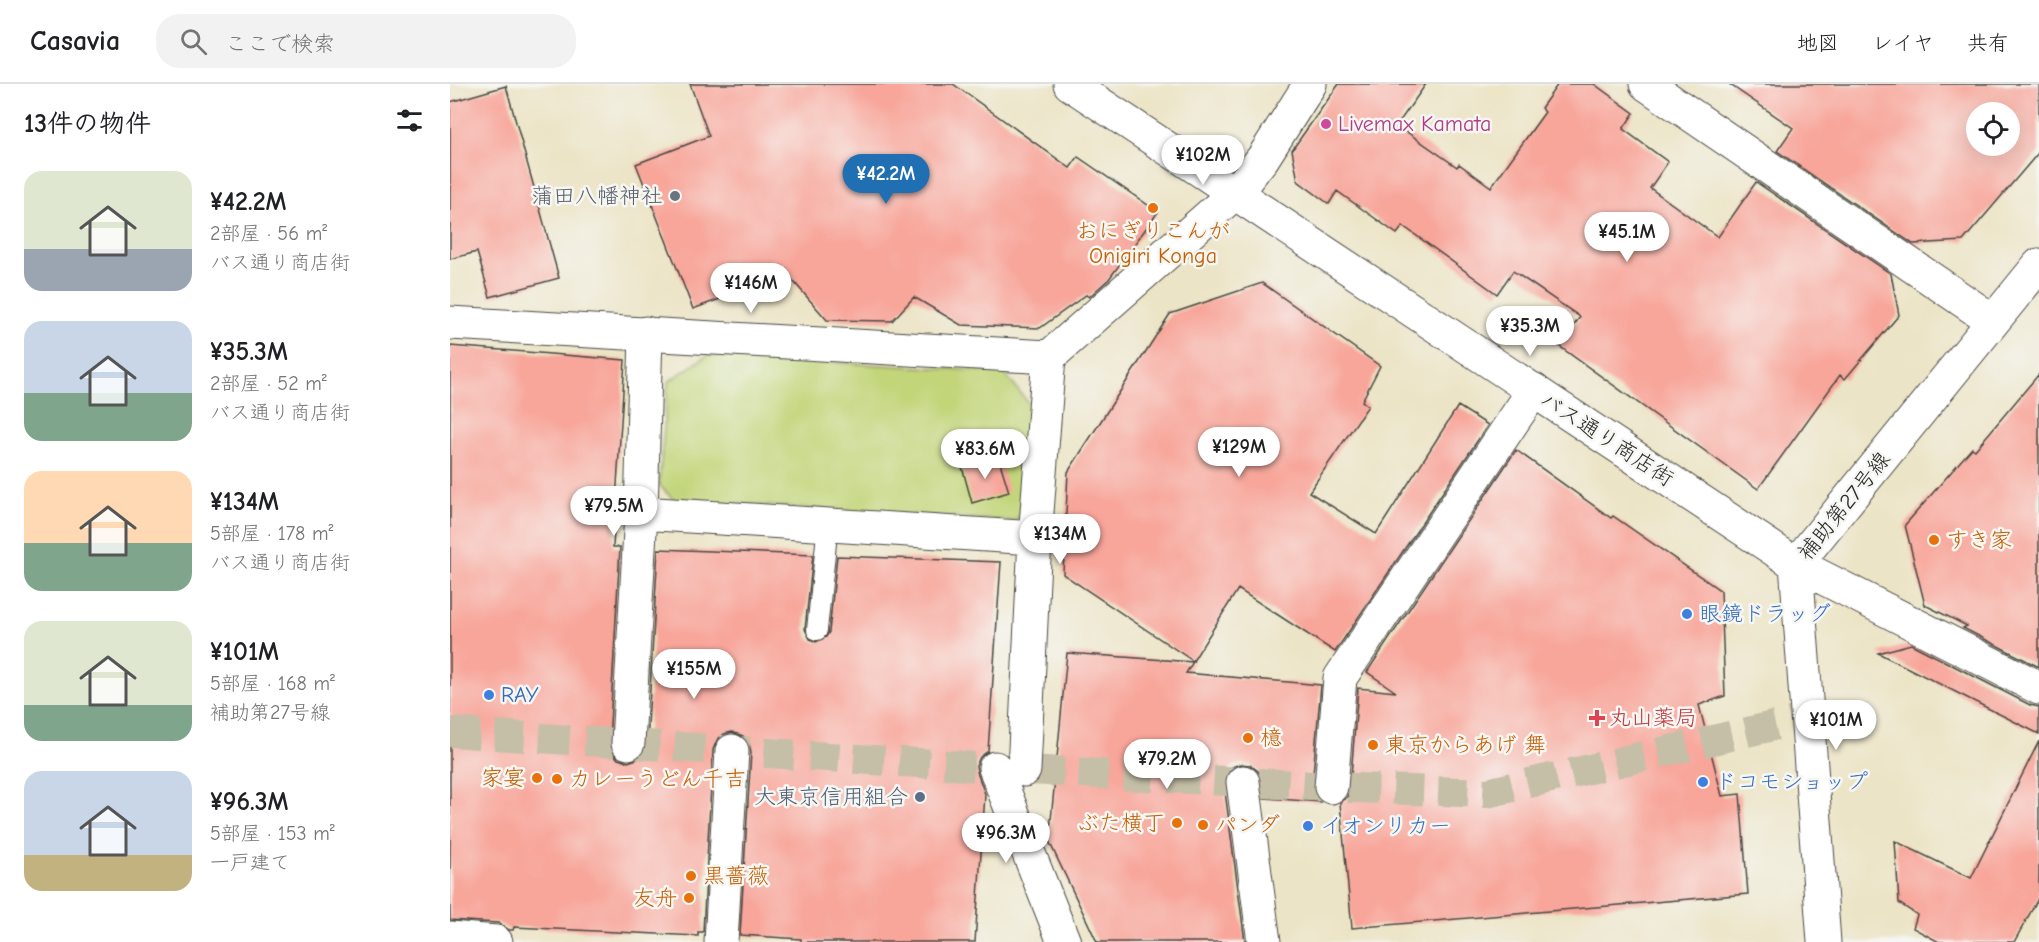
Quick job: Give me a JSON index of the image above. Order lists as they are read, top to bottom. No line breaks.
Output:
{"streets":{"street":["バス通り商店街","補助第27号線"]},"crossings":[["バス通り商店街","補助第27号線"]],"places":{"other":["Livemax Kamata","蒲田八幡神社","おにぎりこんが Onigiri Konga","すき家","眼鏡ドラッグ","RAY","檍","東京からあげ 舞","家宴","カレーうどん千吉","ドコモショップ","大東京信用組合","ぶた横丁","パンダ","イオンリカー","黒薔薇","友舟"],"health":["丸山薬局"]},"page":{"header":"Casavia","search":"ここで検索","nav":["地図","レイヤ","共有"],"heading":"13件の物件","price":["¥102M","¥42.2M","¥45.1M","¥146M","¥35.3M","¥129M","¥83.6M","¥79.5M","¥134M","¥155M","¥101M","¥79.2M","¥96.3M"],"list":[{"name":"¥42.2M","note":"2部屋 · 56 m² · バス通り商店街"},{"name":"¥35.3M","note":"2部屋 · 52 m² · バス通り商店街"},{"name":"¥134M","note":"5部屋 · 178 m² · バス通り商店街"},{"name":"¥101M","note":"5部屋 · 168 m² · 補助第27号線"},{"name":"¥96.3M","note":"5部屋 · 153 m² · 一戸建て"}]}}
